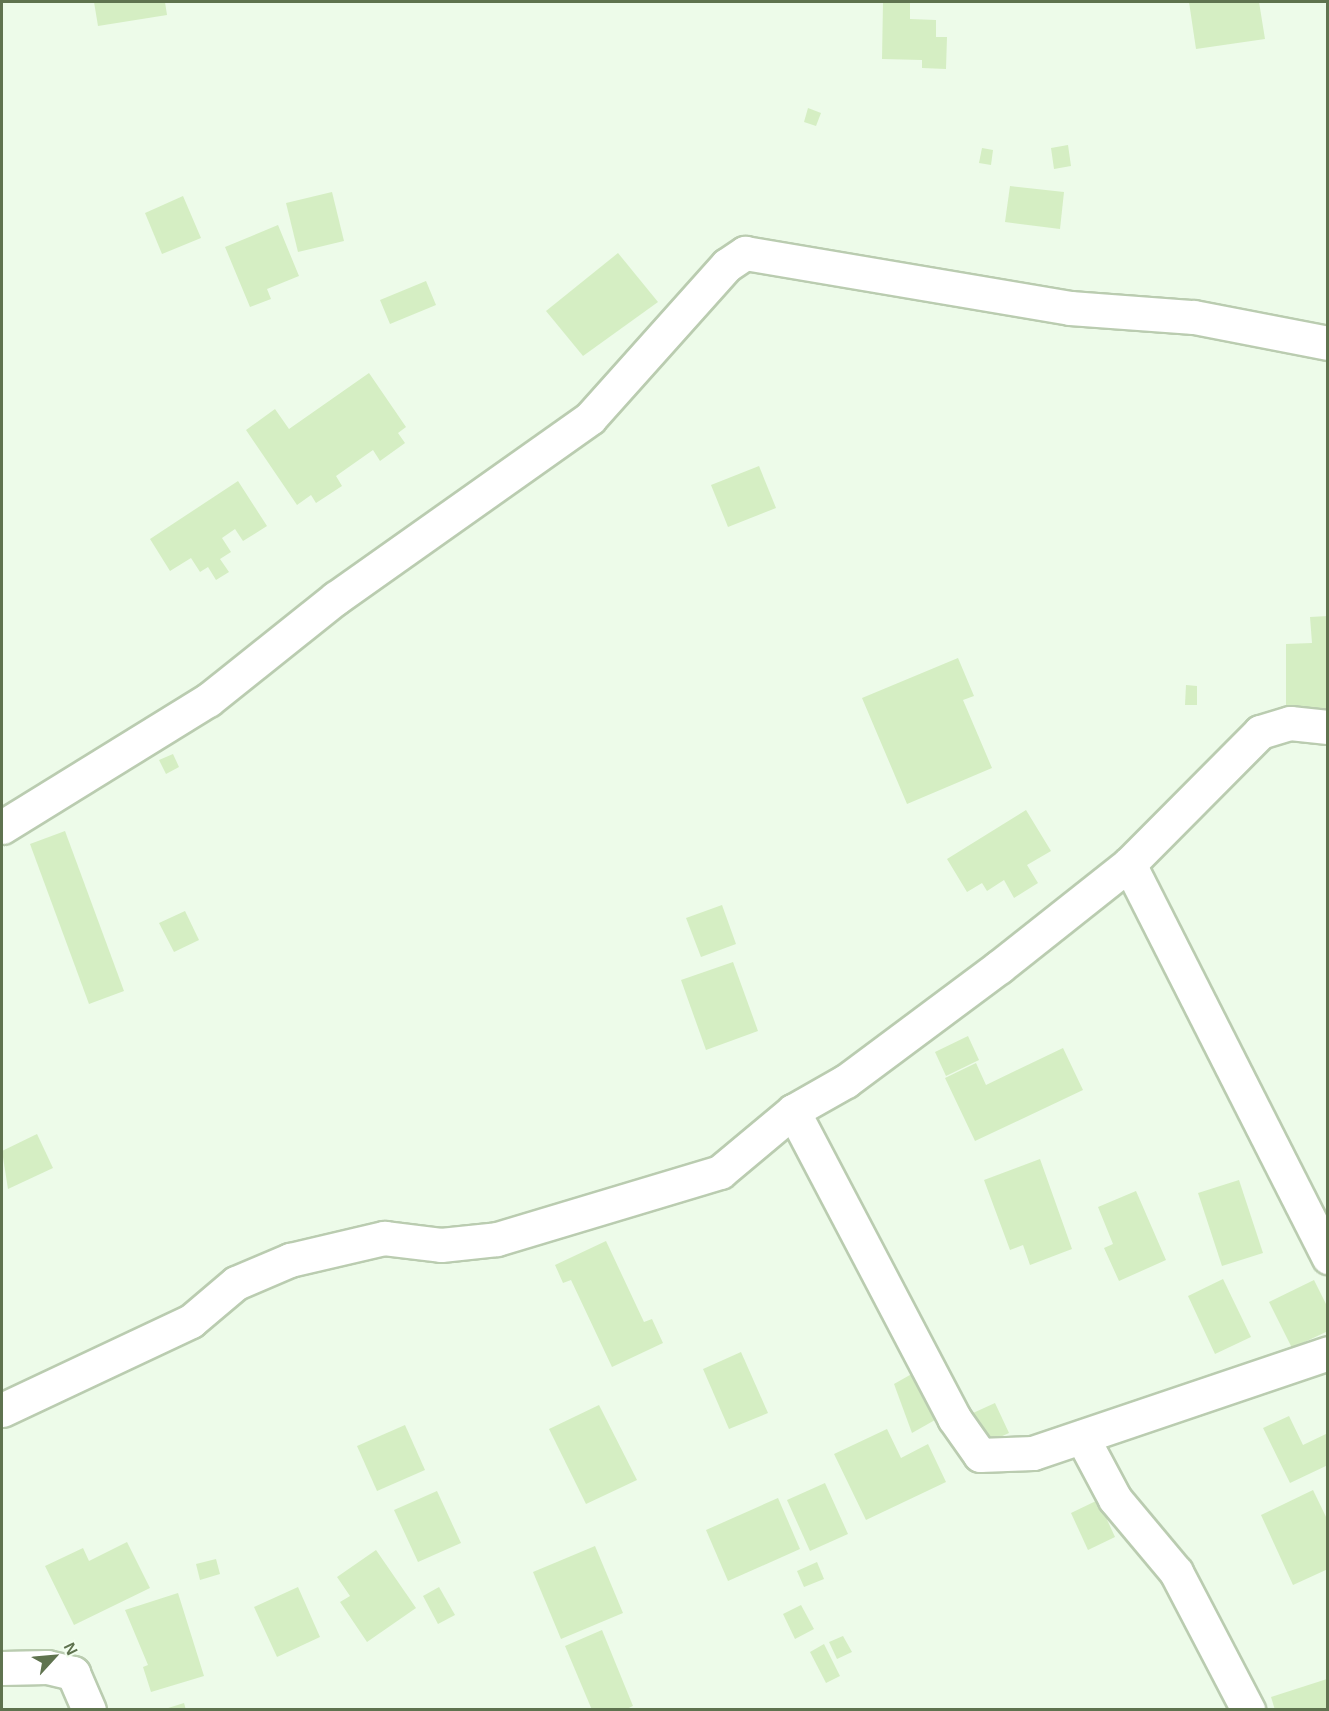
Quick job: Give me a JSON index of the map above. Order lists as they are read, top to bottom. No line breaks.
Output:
{"north":"top right"}
